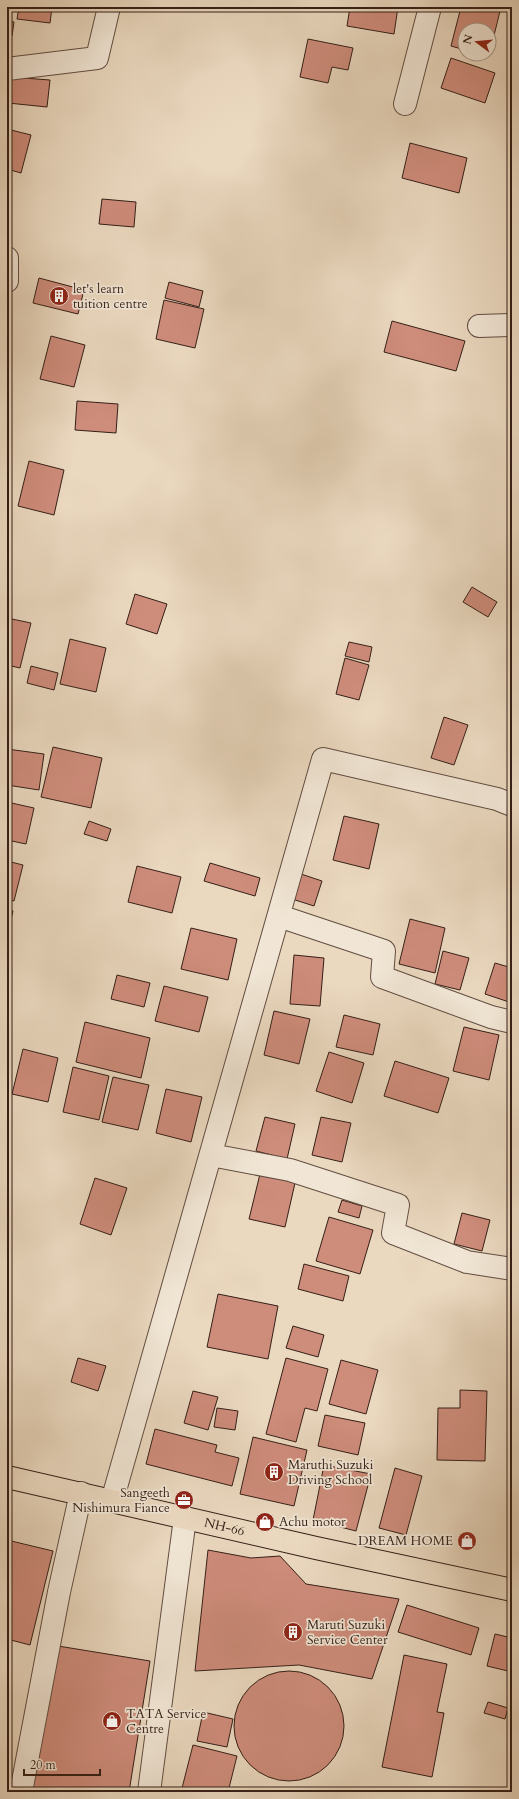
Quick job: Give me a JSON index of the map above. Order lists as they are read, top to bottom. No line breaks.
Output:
{"streets":{"main road":["NH-66"]},"places":{"building":["let's learn tuition centre","Maruthi Suzuki Driving School","Maruti Suzuki Service Center"],"office":["Sangeeth Nishimura Fiance"],"shop":["Achu motor","DREAM HOME","TATA Service Centre"]},"scale_bar":"20 m","north":"left"}
